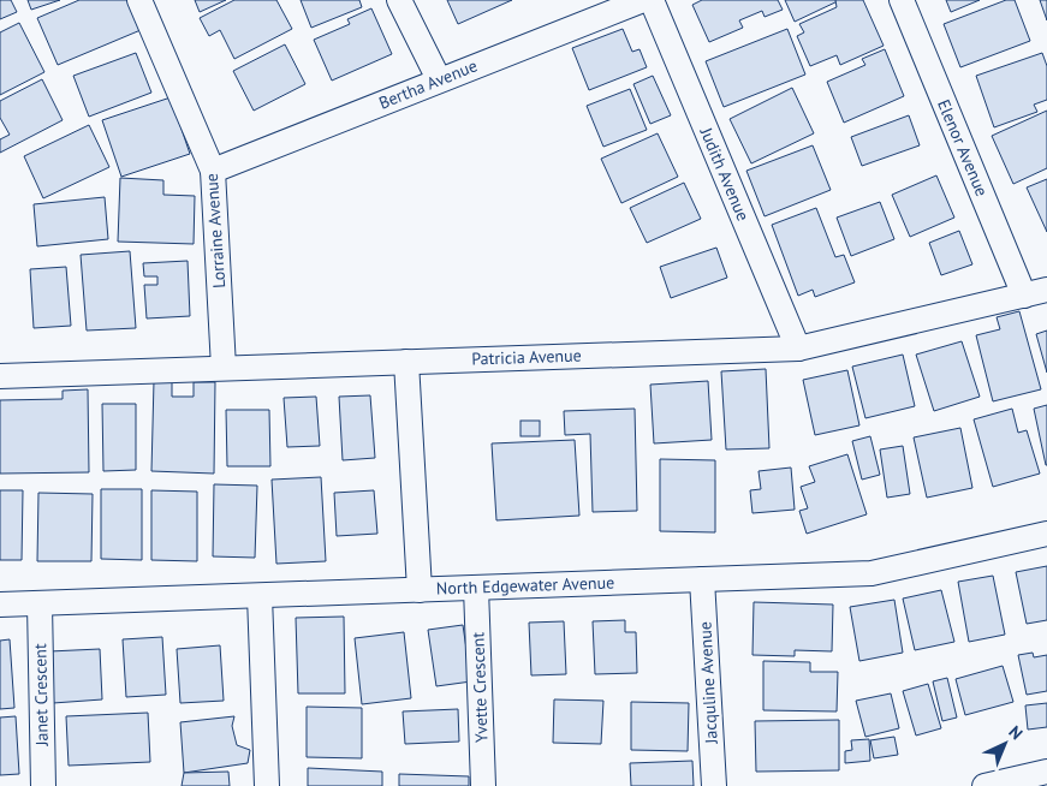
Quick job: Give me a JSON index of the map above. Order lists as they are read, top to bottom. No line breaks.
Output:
{"streets":{"street":["Bertha Avenue","Elenor Avenue","Judith Avenue","Lorraine Avenue","Patricia Avenue","North Edgewater Avenue","Jacquline Avenue","Yvette Crescent","Janet Crescent"]},"crossings":[["Bertha Avenue","Lorraine Avenue"],["Elenor Avenue","Patricia Avenue"],["Judith Avenue","Patricia Avenue"],["Lorraine Avenue","Patricia Avenue"],["North Edgewater Avenue","Jacquline Avenue"],["North Edgewater Avenue","Yvette Crescent"],["North Edgewater Avenue","Janet Crescent"]],"north":"top right"}
